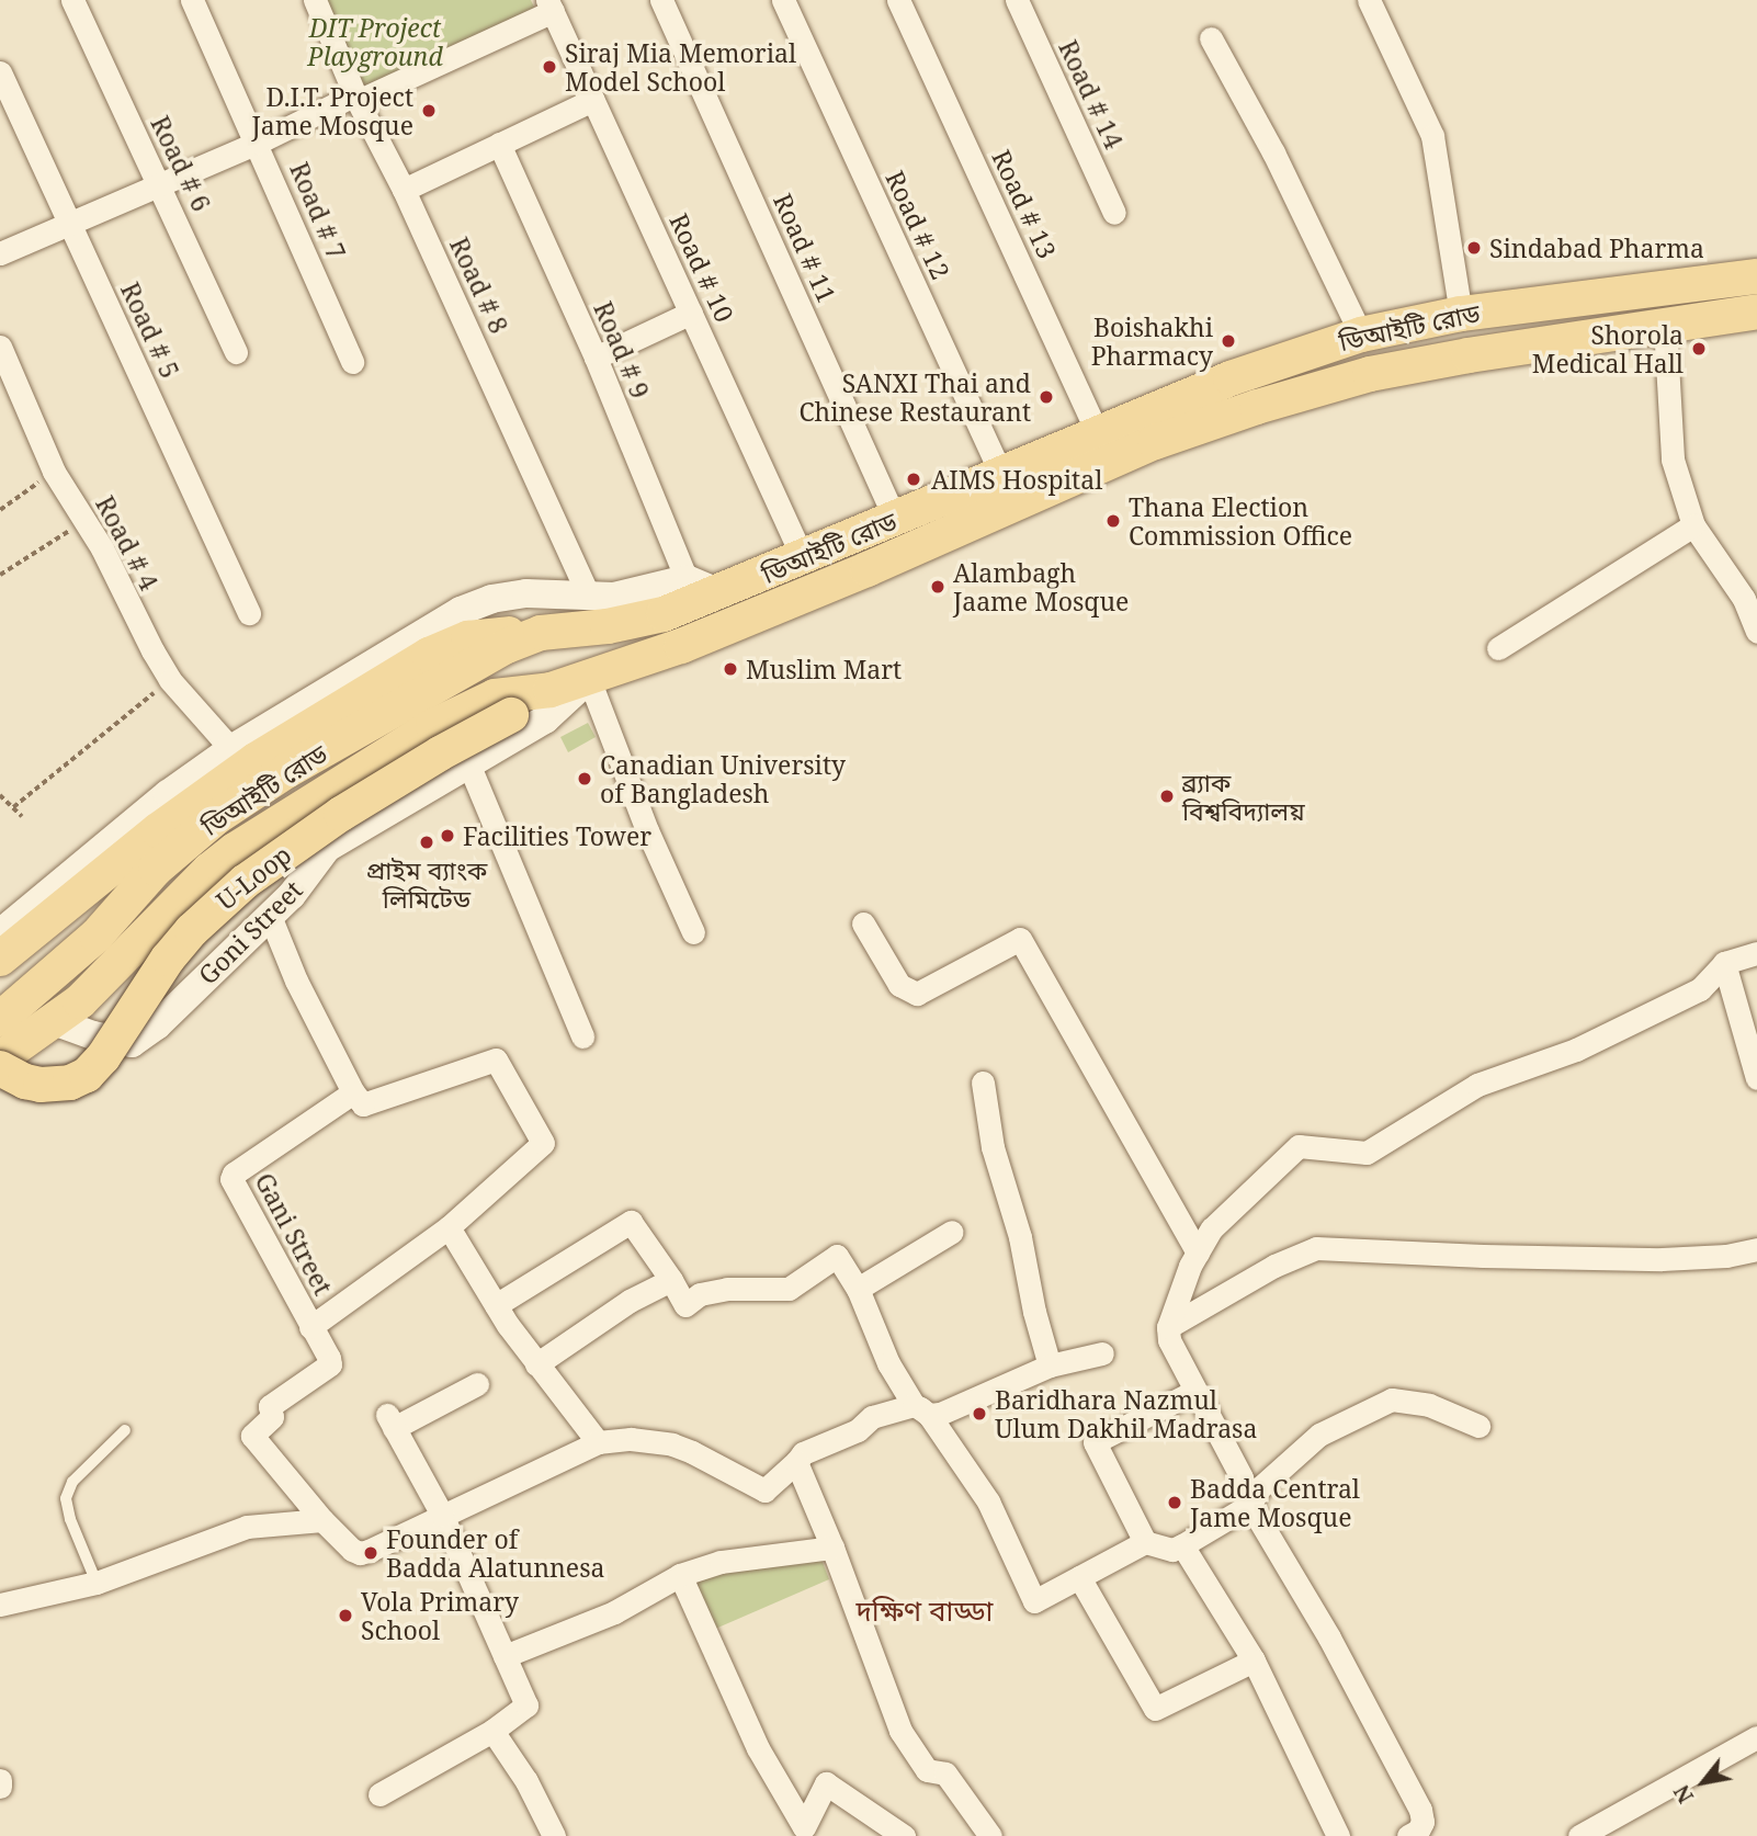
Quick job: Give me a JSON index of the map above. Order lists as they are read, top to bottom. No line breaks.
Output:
{"streets":{"main road":["ডিআইটি রোড","U-Loop"],"street":["Road # 14","Road # 6","Road # 13","Road # 7","Road # 12","Road # 11","Road # 10","Road # 8","Road # 5","Road # 9","Road # 4","Goni Street","Gani Street"]},"crossings":[["Road # 13","ডিআইটি রোড"],["Road # 12","ডিআইটি রোড"],["Road # 11","ডিআইটি রোড"],["Road # 10","ডিআইটি রোড"],["ডিআইটি রোড","U-Loop"],["ডিআইটি রোড","Goni Street"]],"districts":["দক্ষিণ বাড্ডা"],"parks":["DIT Project Playground"],"places":["Siraj Mia Memorial Model School","D.I.T. Project Jame Mosque","Sindabad Pharma","Boishakhi Pharmacy","Shorola Medical Hall","SANXI Thai and Chinese Restaurant","AIMS Hospital","Thana Election Commission Office","Alambagh Jaame Mosque","Muslim Mart","Canadian University of Bangladesh","ব্র্যাক বিশ্ববিদ্যালয়","Facilities Tower","প্রাইম ব্যাংক লিমিটেড","Baridhara Nazmul Ulum Dakhil Madrasa","Badda Central Jame Mosque","Founder of Badda Alatunnesa","Vola Primary School"],"north":"bottom left"}
